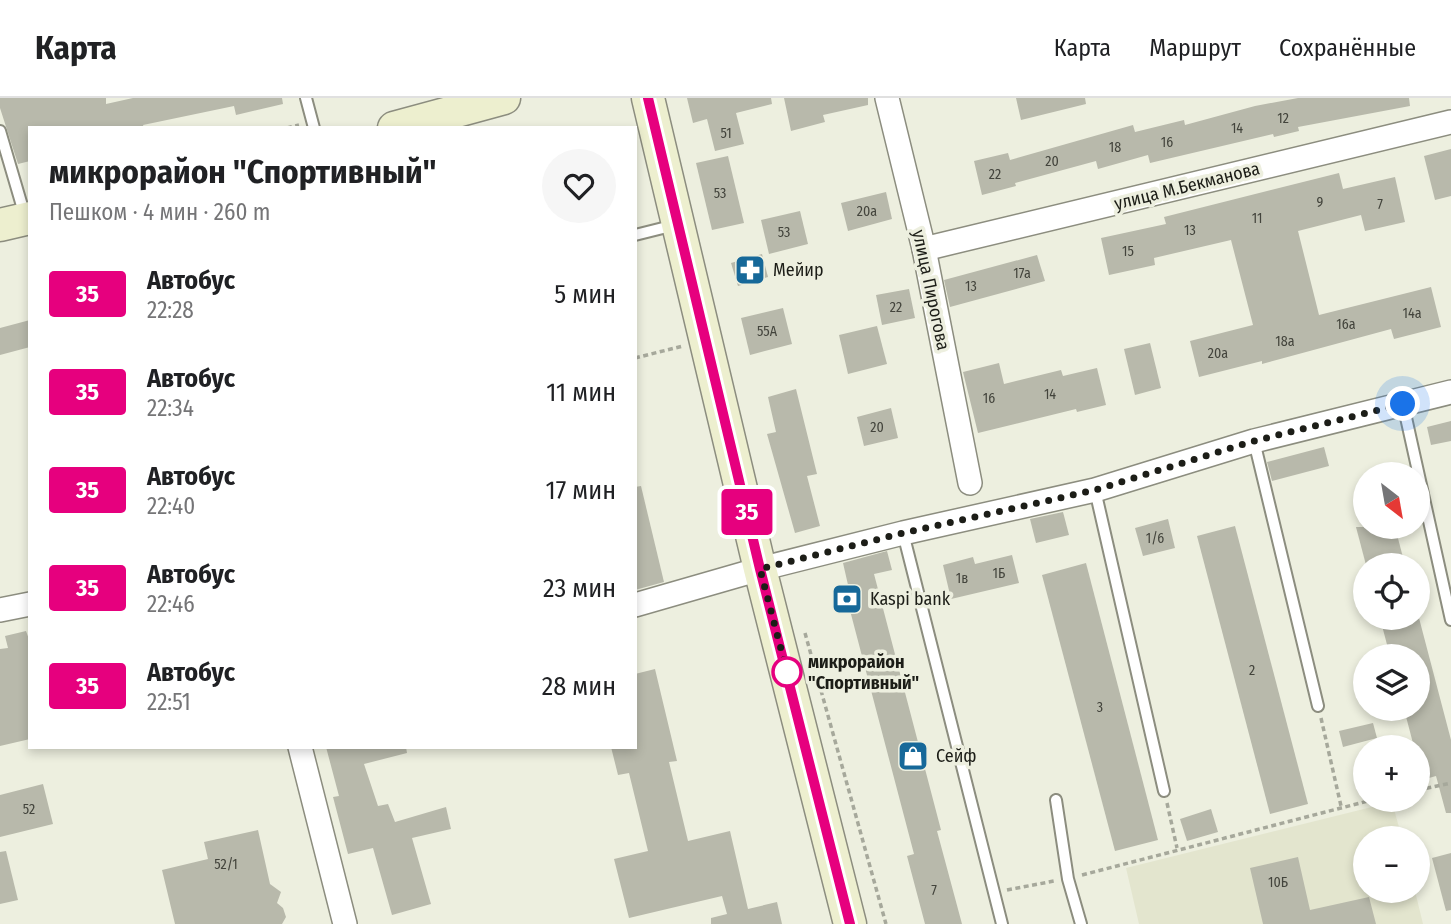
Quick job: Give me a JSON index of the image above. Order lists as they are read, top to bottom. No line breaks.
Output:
{"streets":{"street":["улица М.Бекманова","улица Пирогова"]},"crossings":[["улица М.Бекманова","улица Пирогова"]],"places":{"pharmacy":["Мейир"],"bank":["Kaspi bank"],"other":["микрорайон \"Спортивный\""],"shop":["Сейф"]},"lines":["bus line 35"],"house_numbers":["12","14","51","16","18","20","22","53","9","7","20а","11","13","53","15","17а","13","22","14а","16а","55А","18а","20а","14","16","20","1/6","1Б","1в","2","3","52","52/1","10Б","7"],"north":"bottom right","page":{"header":"Карта","nav":["Карта","Маршрут","Сохранённые"],"on_map":"35","heading":["микрорайон \"Спортивный\"","Пешком · 4 мин · 260 m"],"list":[{"mark":"35","name":"Автобус","note":"22:28","value":"5 мин"},{"mark":"35","name":"Автобус","note":"22:34","value":"11 мин"},{"mark":"35","name":"Автобус","note":"22:40","value":"17 мин"},{"mark":"35","name":"Автобус","note":"22:46","value":"23 мин"},{"mark":"35","name":"Автобус","note":"22:51","value":"28 мин"}],"map_buttons":["+","−"]}}
